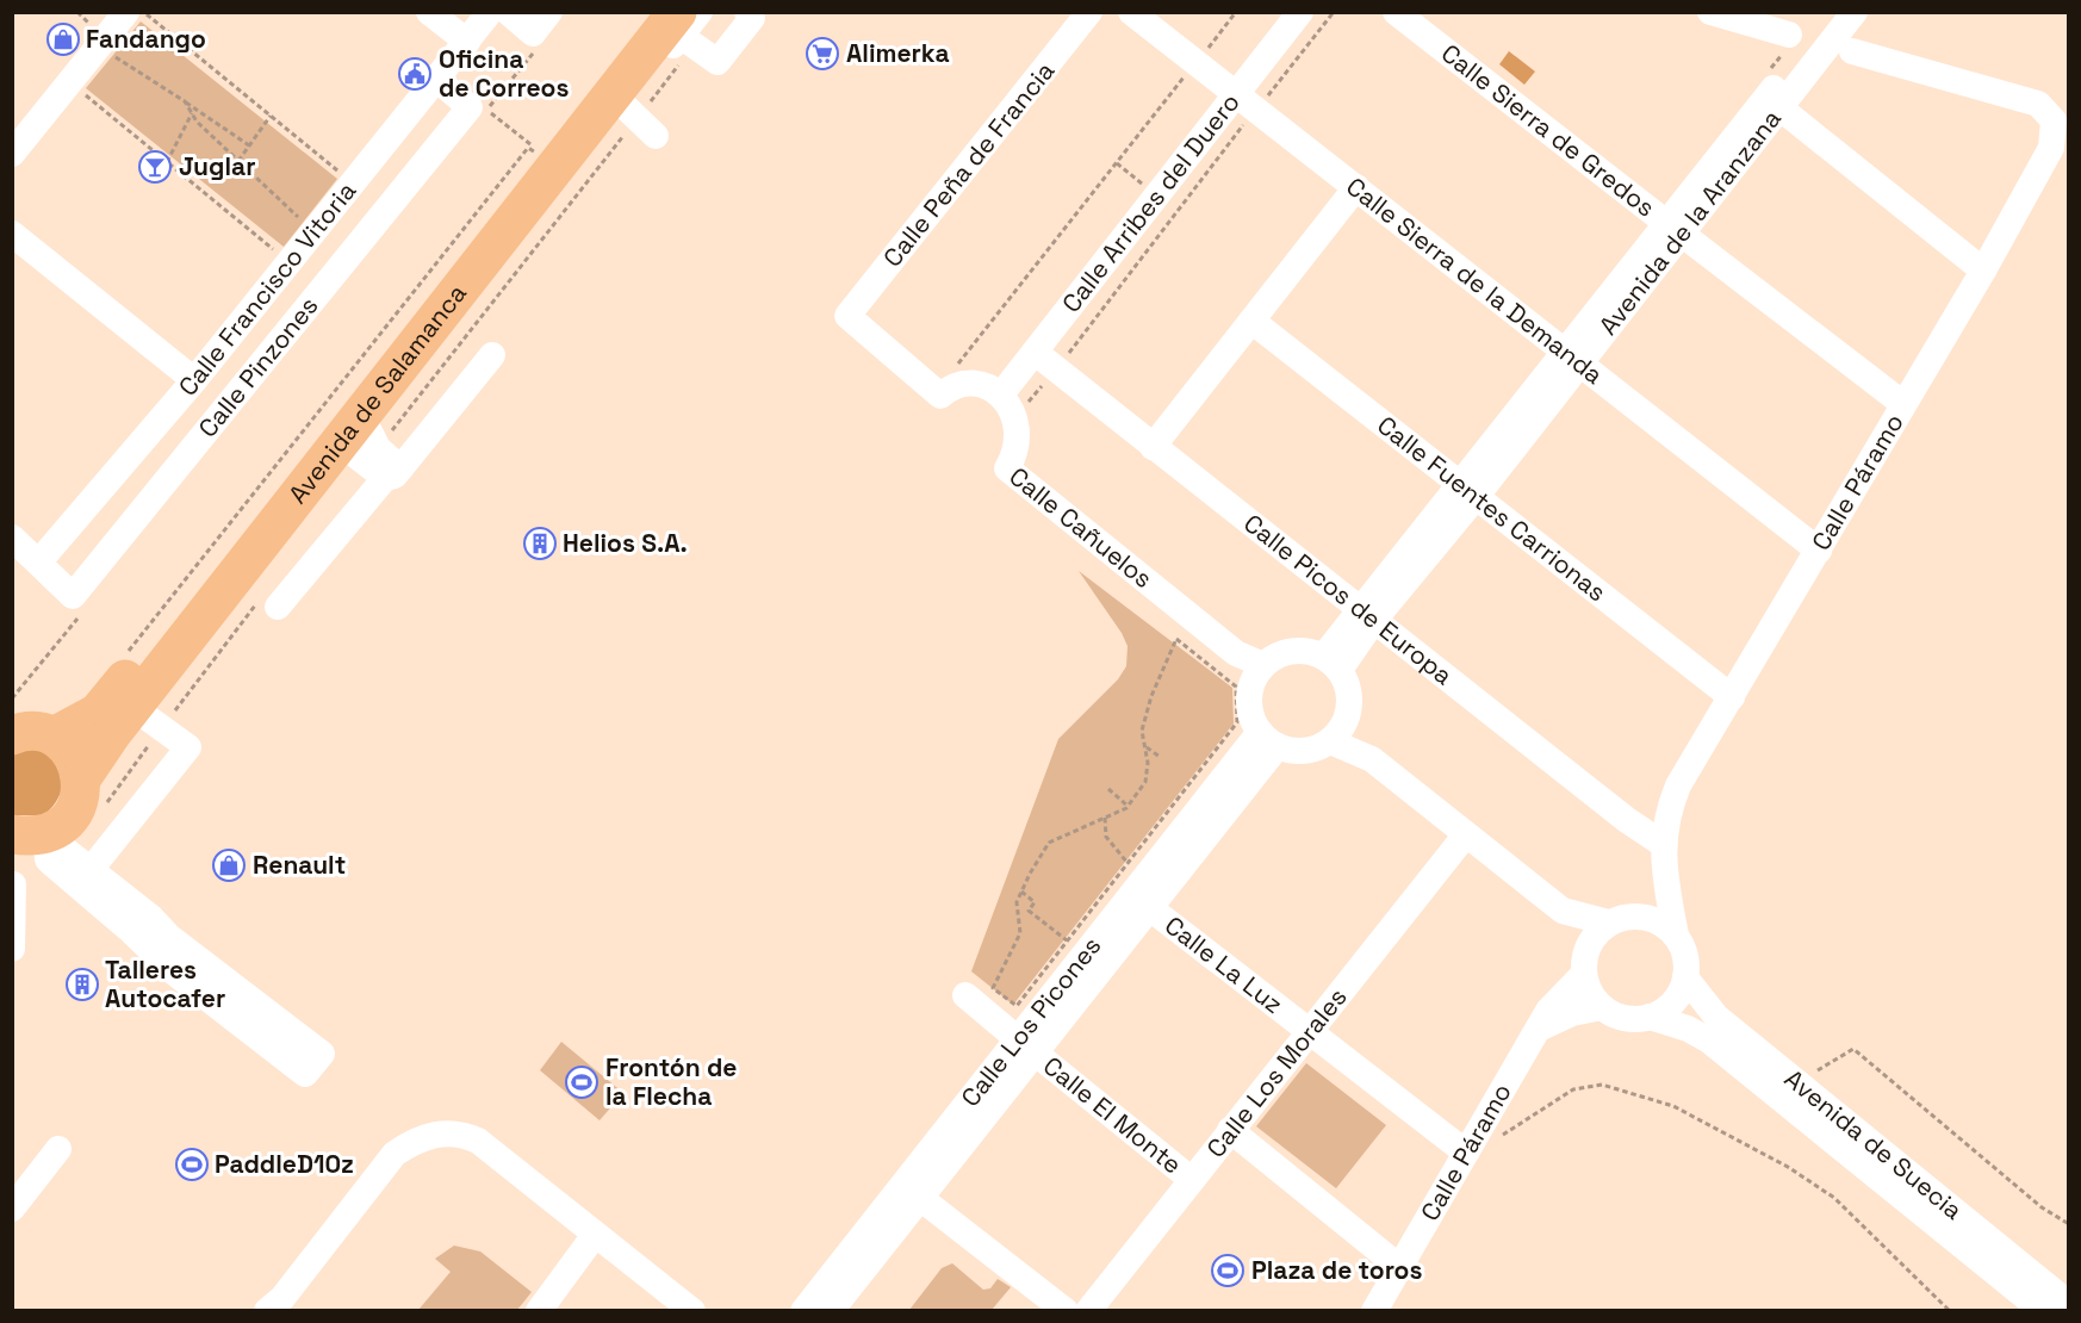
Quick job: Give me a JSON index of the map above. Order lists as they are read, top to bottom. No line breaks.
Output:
{"streets":{"highway":["Avenida de Salamanca"],"street":["Calle Sierra de Gredos","Calle Peña de Francia","Calle Arribes del Duero","Avenida de la Aranzana","Calle Sierra de la Demanda","Calle Francisco Vitoria","Calle Pinzones","Calle Páramo","Calle Fuentes Carrionas","Calle Cañuelos","Calle Picos de Europa","Calle La Luz","Calle Los Picones","Calle Los Morales","Calle El Monte","Avenida de Suecia"]},"crossings":[["Calle Sierra de Gredos","Avenida de la Aranzana"],["Calle Sierra de Gredos","Calle Páramo"],["Calle Peña de Francia","Calle Arribes del Duero"],["Calle Peña de Francia","Calle Cañuelos"],["Calle Arribes del Duero","Calle Sierra de la Demanda"],["Calle Arribes del Duero","Calle Cañuelos"],["Calle Arribes del Duero","Calle Picos de Europa"],["Avenida de la Aranzana","Calle Sierra de la Demanda"],["Avenida de la Aranzana","Calle Fuentes Carrionas"],["Avenida de la Aranzana","Calle Cañuelos"],["Avenida de la Aranzana","Calle Picos de Europa"],["Avenida de la Aranzana","Calle Los Picones"],["Calle Sierra de la Demanda","Calle Páramo"],["Calle Francisco Vitoria","Calle Pinzones"],["Calle Páramo","Calle Fuentes Carrionas"],["Calle Páramo","Calle Picos de Europa"],["Calle Páramo","Calle La Luz"],["Calle Páramo","Avenida de Suecia"],["Calle Cañuelos","Calle Los Picones"],["Calle La Luz","Calle Los Picones"],["Calle La Luz","Calle Los Morales"],["Calle Los Picones","Calle El Monte"],["Calle Los Morales","Calle El Monte"]],"places":{"shop":["Fandango","Renault"],"supermarket":["Alimerka"],"public building":["Oficina de Correos"],"bar":["Juglar"],"building":["Helios S.A.","Talleres Autocafer"],"sports":["Frontón de la Flecha","PaddleD10z","Plaza de toros"]}}
